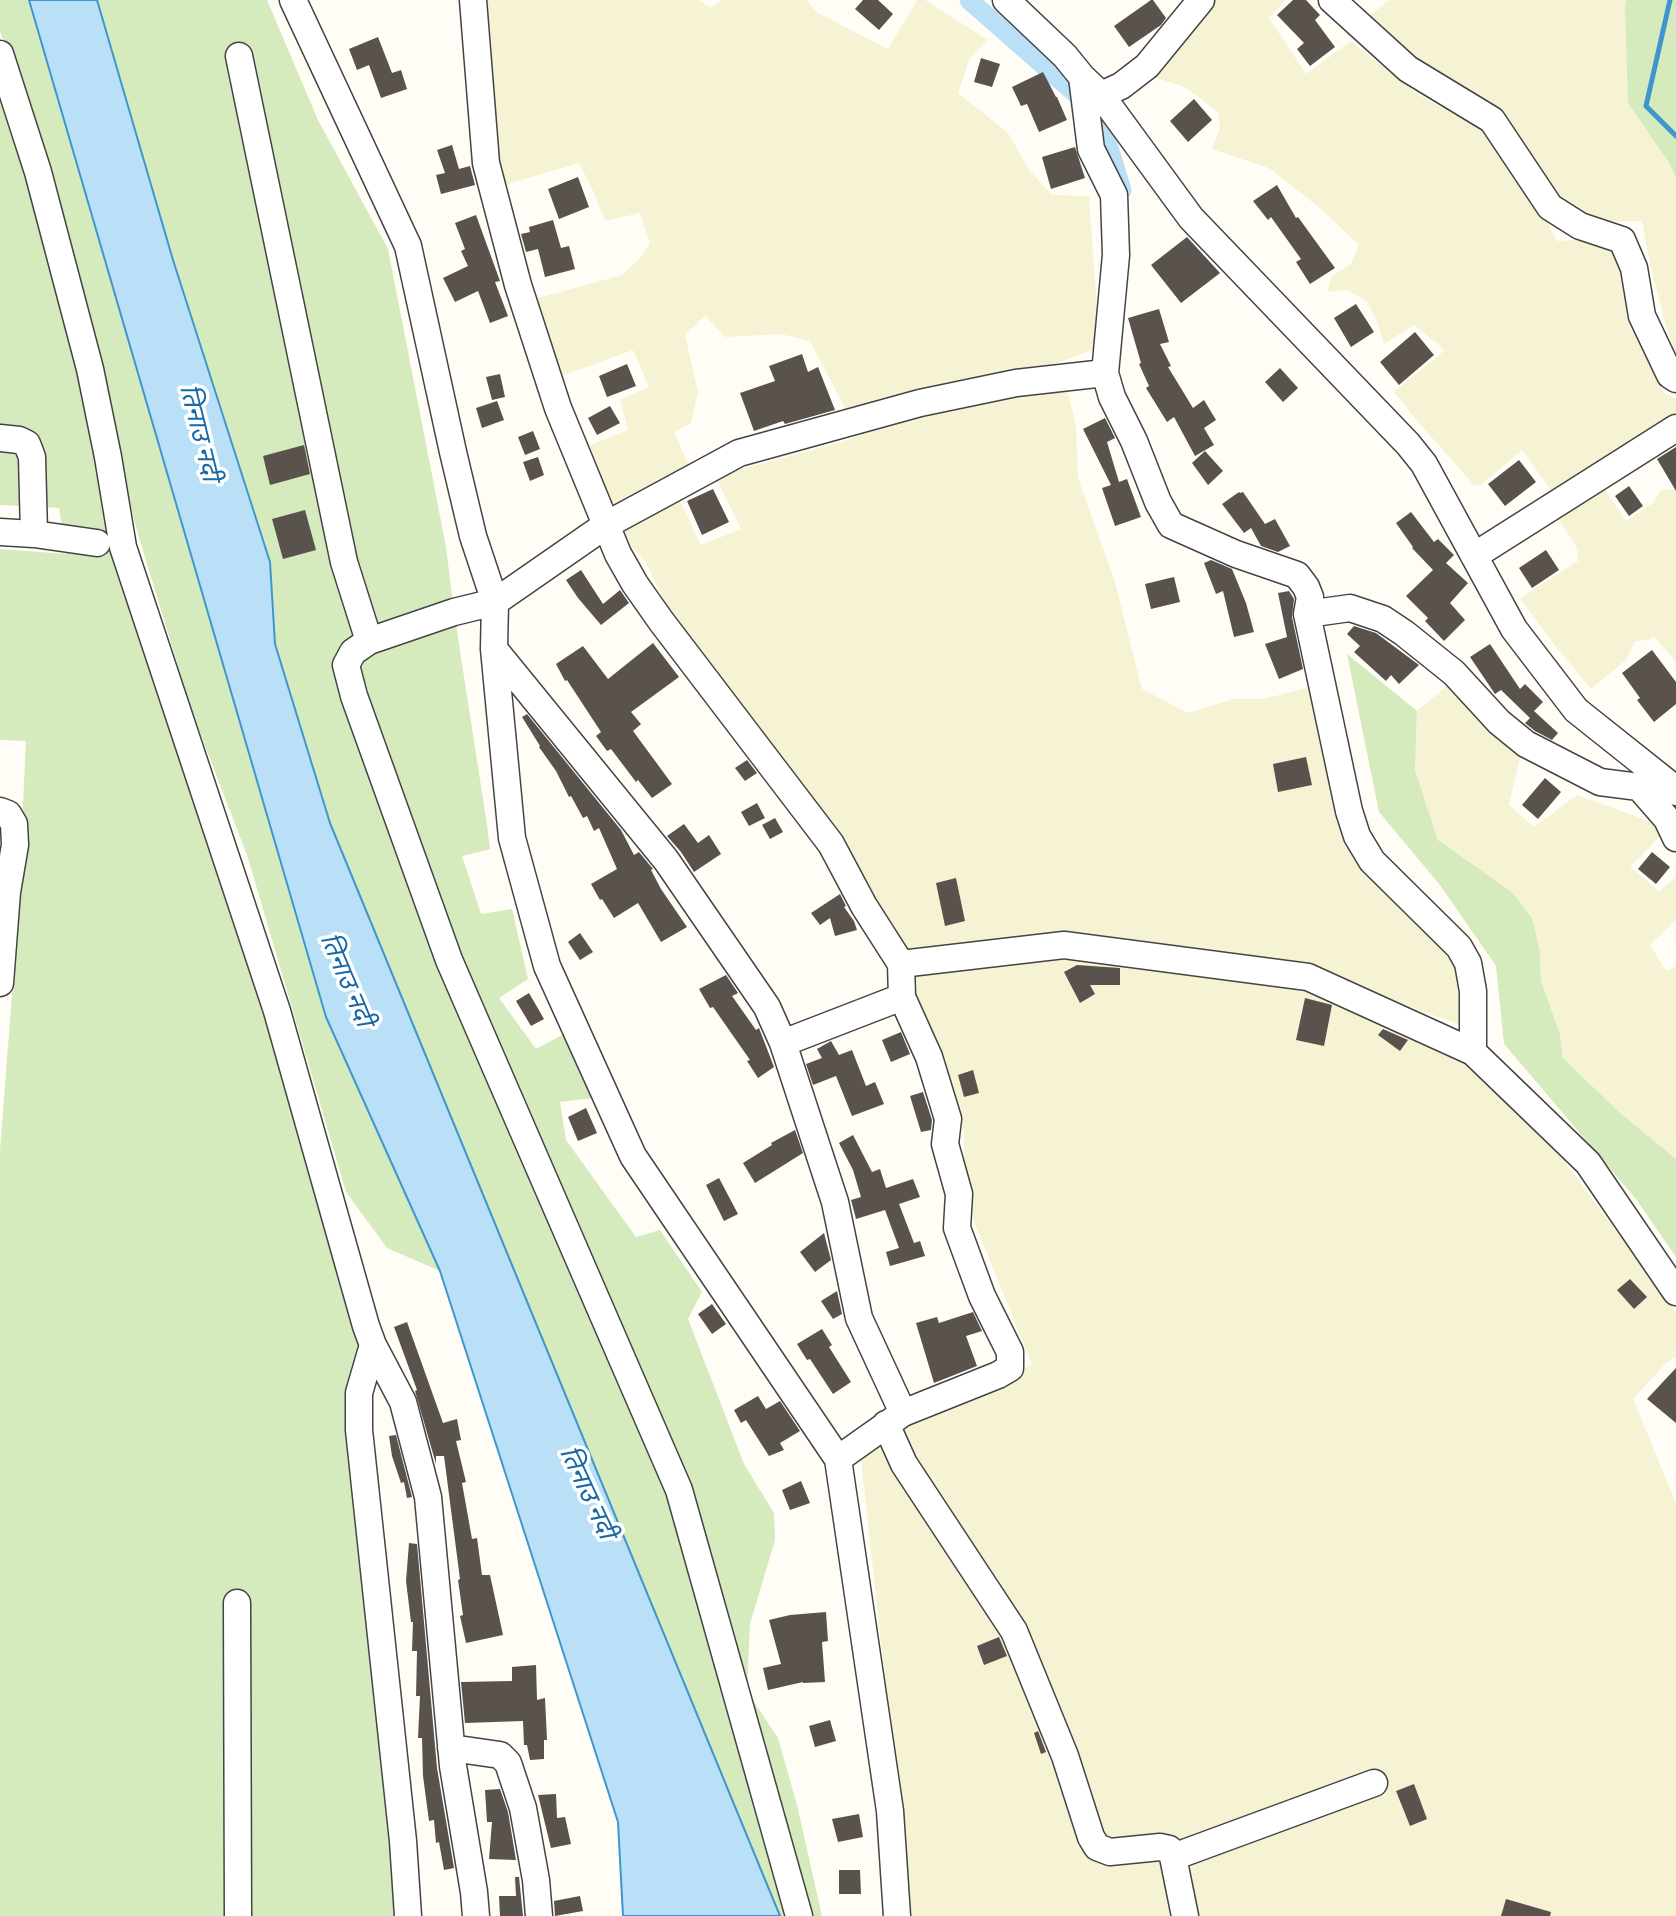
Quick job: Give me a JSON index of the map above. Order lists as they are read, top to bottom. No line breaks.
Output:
{"water":["तिनाउ नदी"]}
